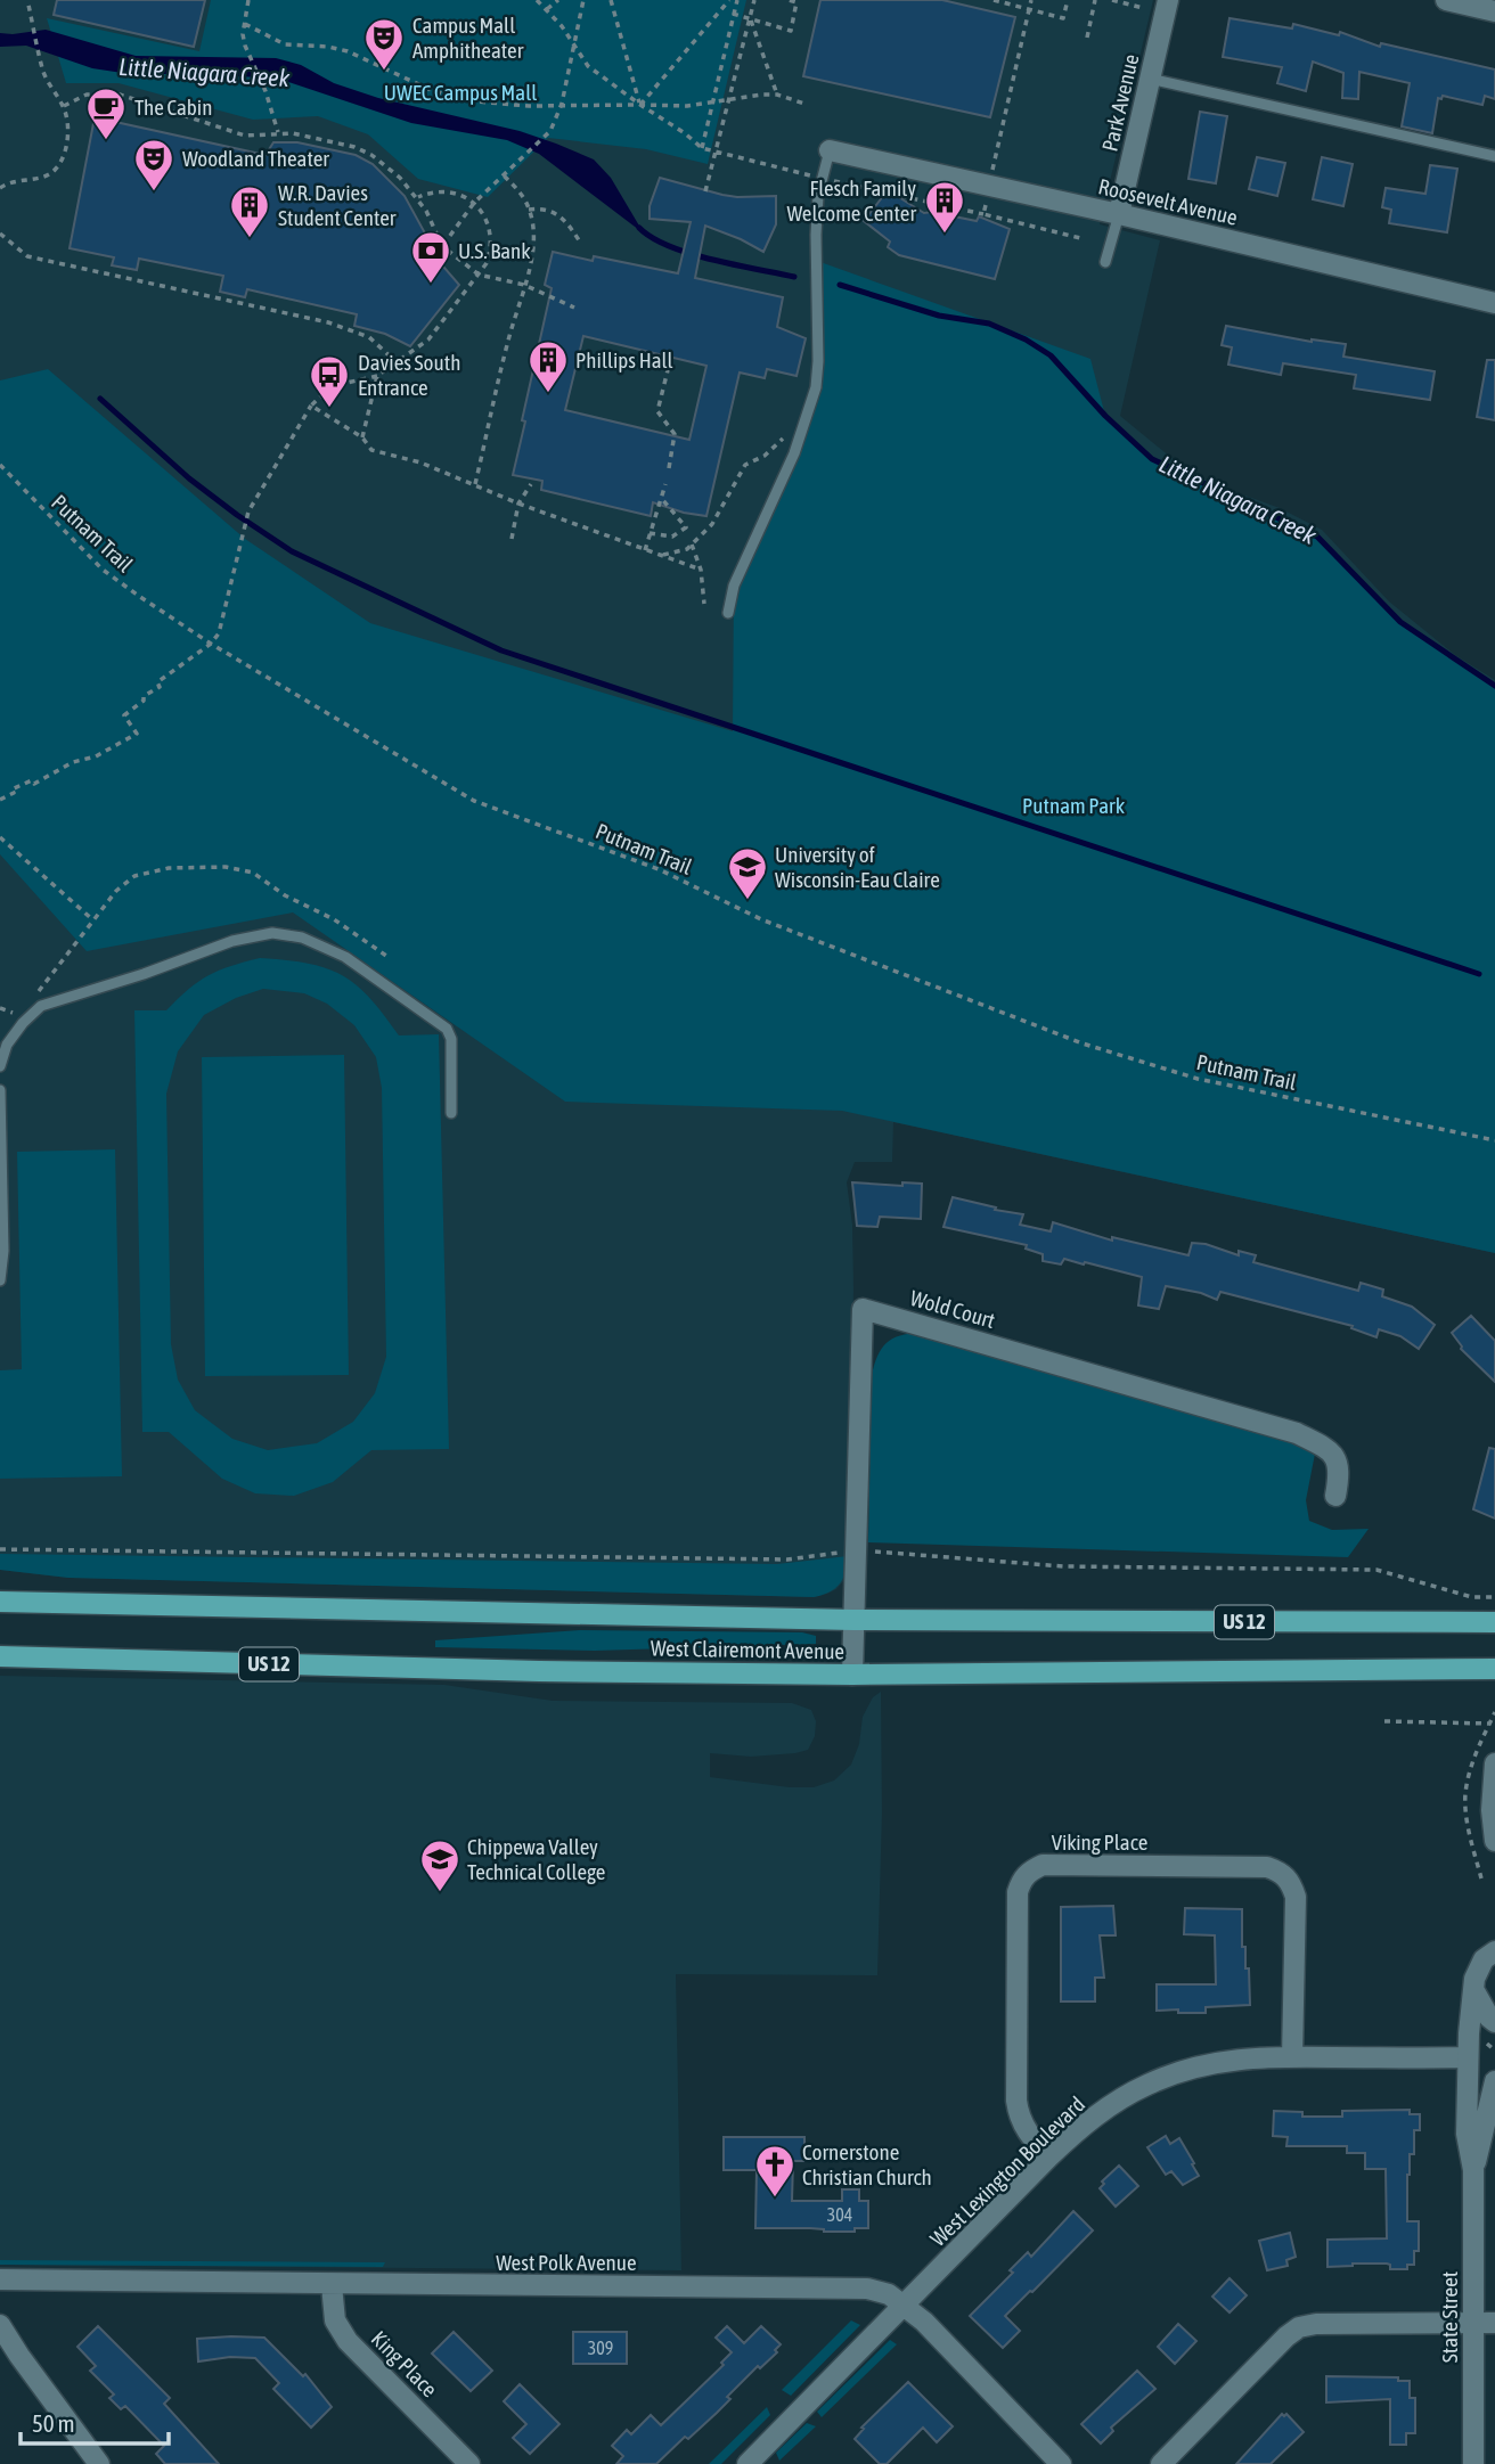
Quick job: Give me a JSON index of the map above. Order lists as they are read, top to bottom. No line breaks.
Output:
{"streets":{"main road":["US 12","West Clairemont Avenue"],"street":["Park Avenue","Roosevelt Avenue","Wold Court","Viking Place","West Lexington Boulevard","West Polk Avenue","State Street","King Place"],"path":["Putnam Trail"]},"crossings":[["Park Avenue","Roosevelt Avenue"],["Wold Court","West Clairemont Avenue"],["Viking Place","West Lexington Boulevard"],["West Lexington Boulevard","West Polk Avenue"],["West Lexington Boulevard","State Street"],["West Polk Avenue","King Place"]],"water":["Little Niagara Creek"],"parks":["UWEC Campus Mall","Putnam Park"],"places":{"theatre":["Campus Mall Amphitheater","Woodland Theater"],"cafe":["The Cabin"],"building":["Flesch Family Welcome Center","W.R. Davies Student Center","Phillips Hall"],"bank":["U.S. Bank"],"bus stop":["Davies South Entrance"],"school or university":["University of Wisconsin-Eau Claire","Chippewa Valley Technical College"],"church":["Cornerstone Christian Church"]},"house_numbers":["304","309"],"scale_bar":"50 m"}
